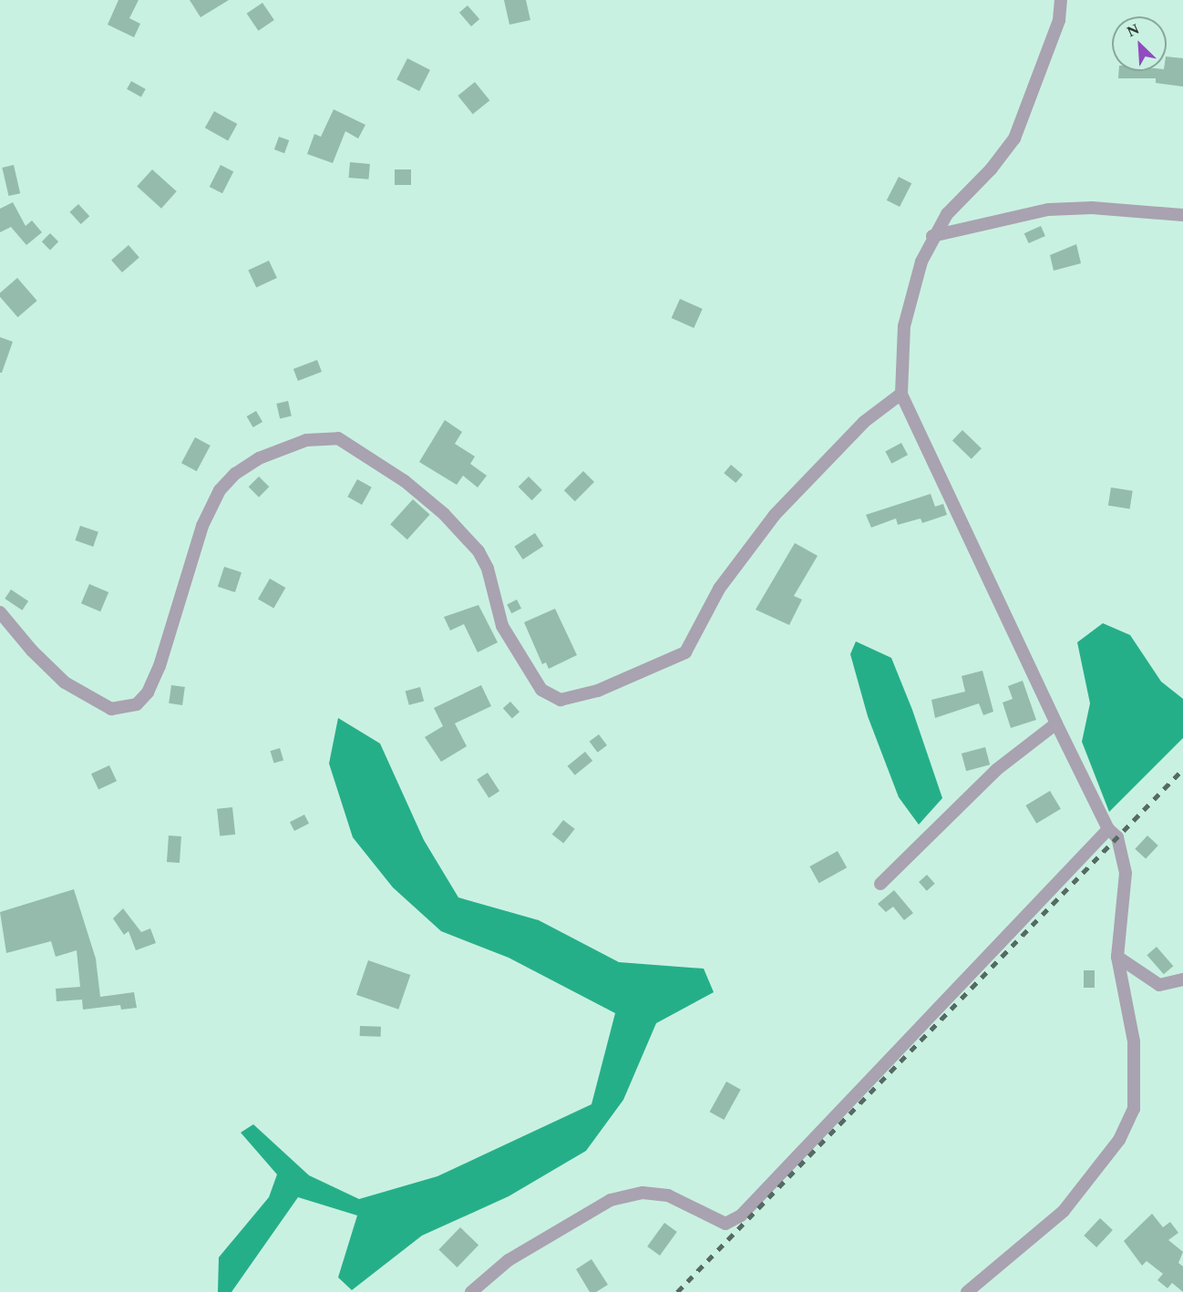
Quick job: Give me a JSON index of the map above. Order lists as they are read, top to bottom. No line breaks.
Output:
{"north":"top left"}
